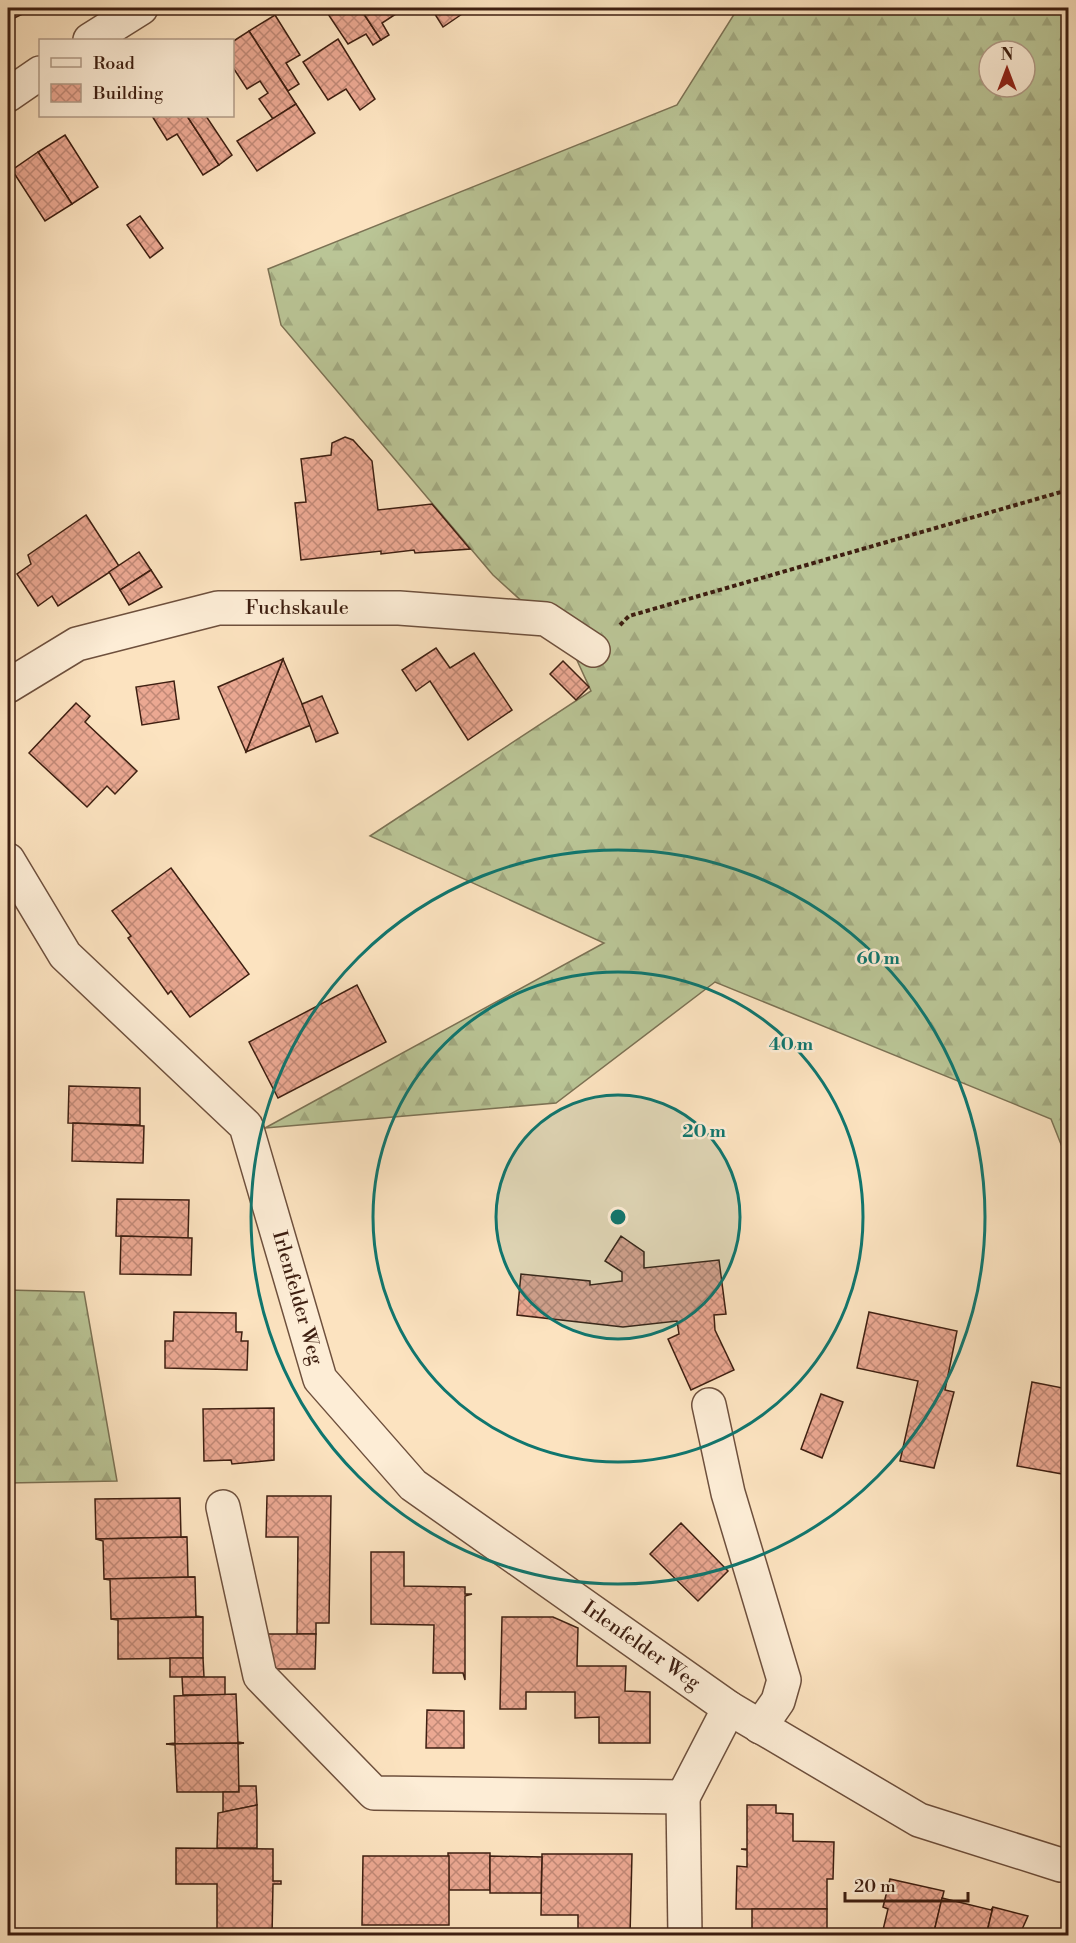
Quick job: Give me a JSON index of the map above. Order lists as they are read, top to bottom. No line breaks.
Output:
{"streets":{"street":["Fuchskaule","Irlenfelder Weg"]},"legend":["Road","Building"],"scale_bar":"20 m","north":"top","rings":["60 m","40 m","20 m"]}
